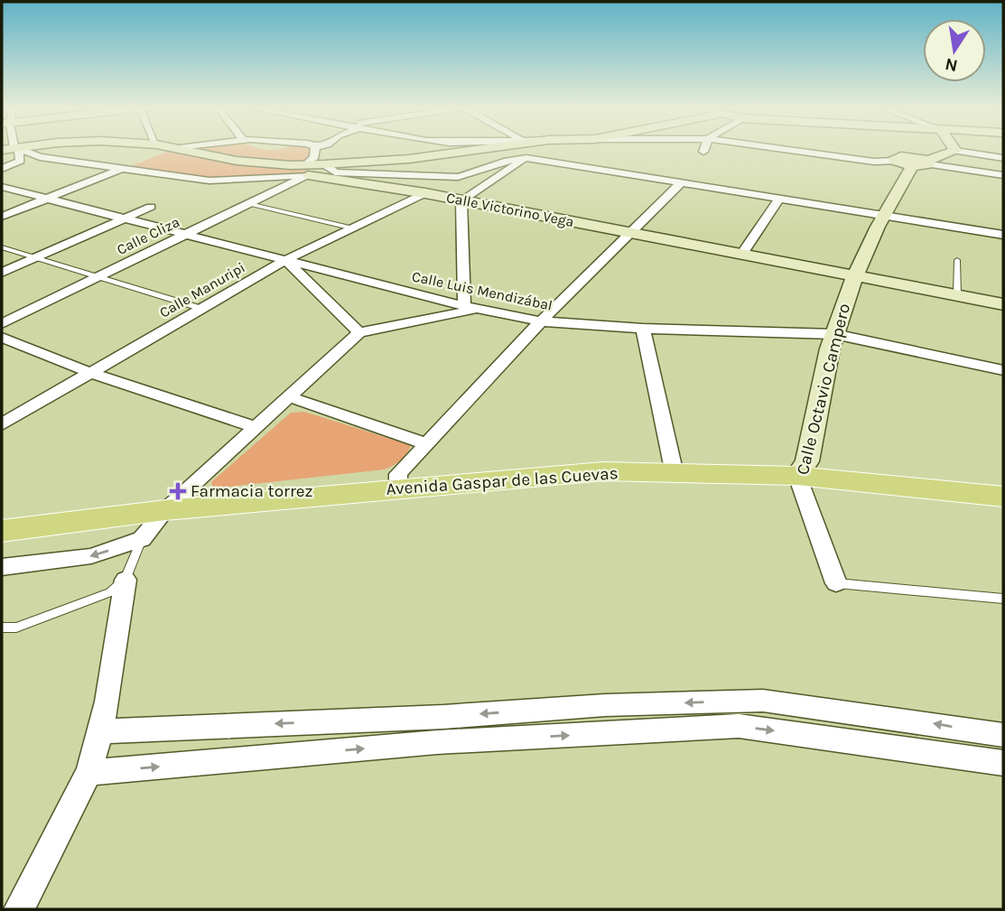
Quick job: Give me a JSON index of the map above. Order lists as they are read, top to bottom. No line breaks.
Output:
{"streets":{"main road":["Avenida Gaspar de las Cuevas"],"street":["Calle Victorino Vega","Calle Cliza","Calle Manuripi","Calle Luis Mendizábal","Calle Octavio Campero"]},"crossings":[["Calle Victorino Vega","Calle Cliza"],["Calle Victorino Vega","Calle Manuripi"],["Calle Victorino Vega","Calle Octavio Campero"],["Calle Cliza","Calle Luis Mendizábal"],["Calle Manuripi","Calle Luis Mendizábal"],["Calle Luis Mendizábal","Calle Octavio Campero"],["Calle Octavio Campero","Avenida Gaspar de las Cuevas"]],"places":{"health":["Farmacia torrez"]},"north":"bottom"}
